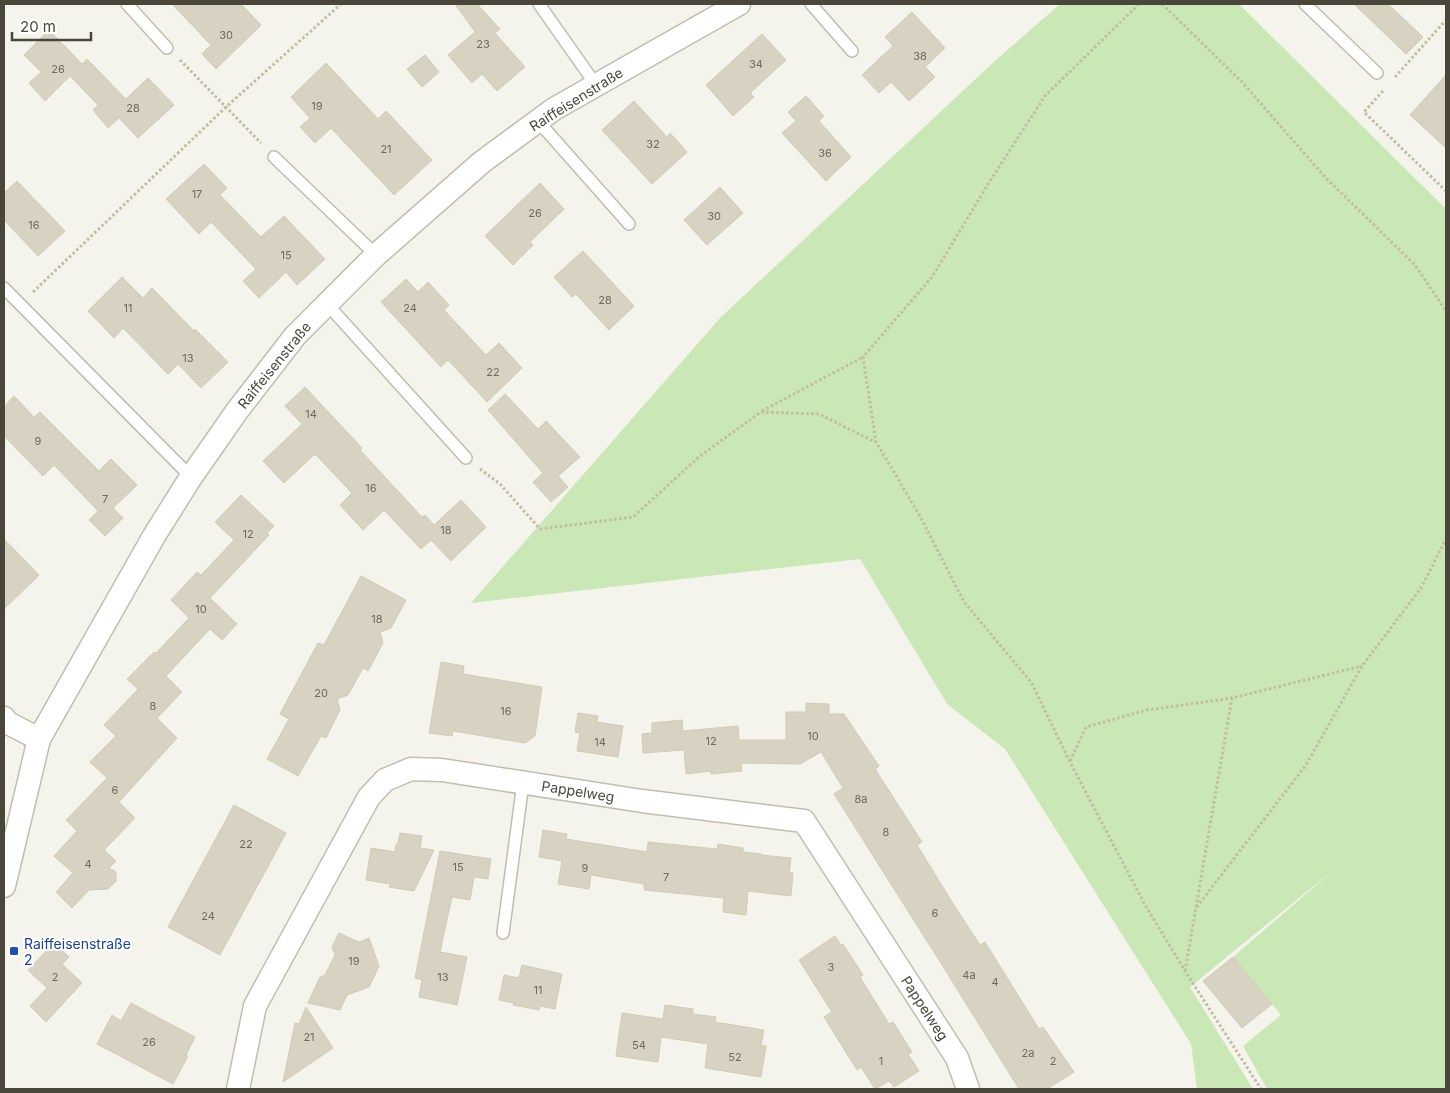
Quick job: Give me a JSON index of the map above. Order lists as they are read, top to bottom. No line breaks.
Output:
{"streets":{"street":["Raiffeisenstraße","Pappelweg"]},"places":{"transit":["Raiffeisenstraße 2"]},"house_numbers":["30","23","38","34","26","19","28","32","21","36","17","26","30","16","15","28","11","24","13","22","14","9","16","7","18","12","10","18","20","8","16","10","12","14","6","8a","8","22","4","15","9","7","6","24","19","3","4a","2","13","4","11","21","26","54","2a","52","1","2"],"scale_bar":"20 m"}
